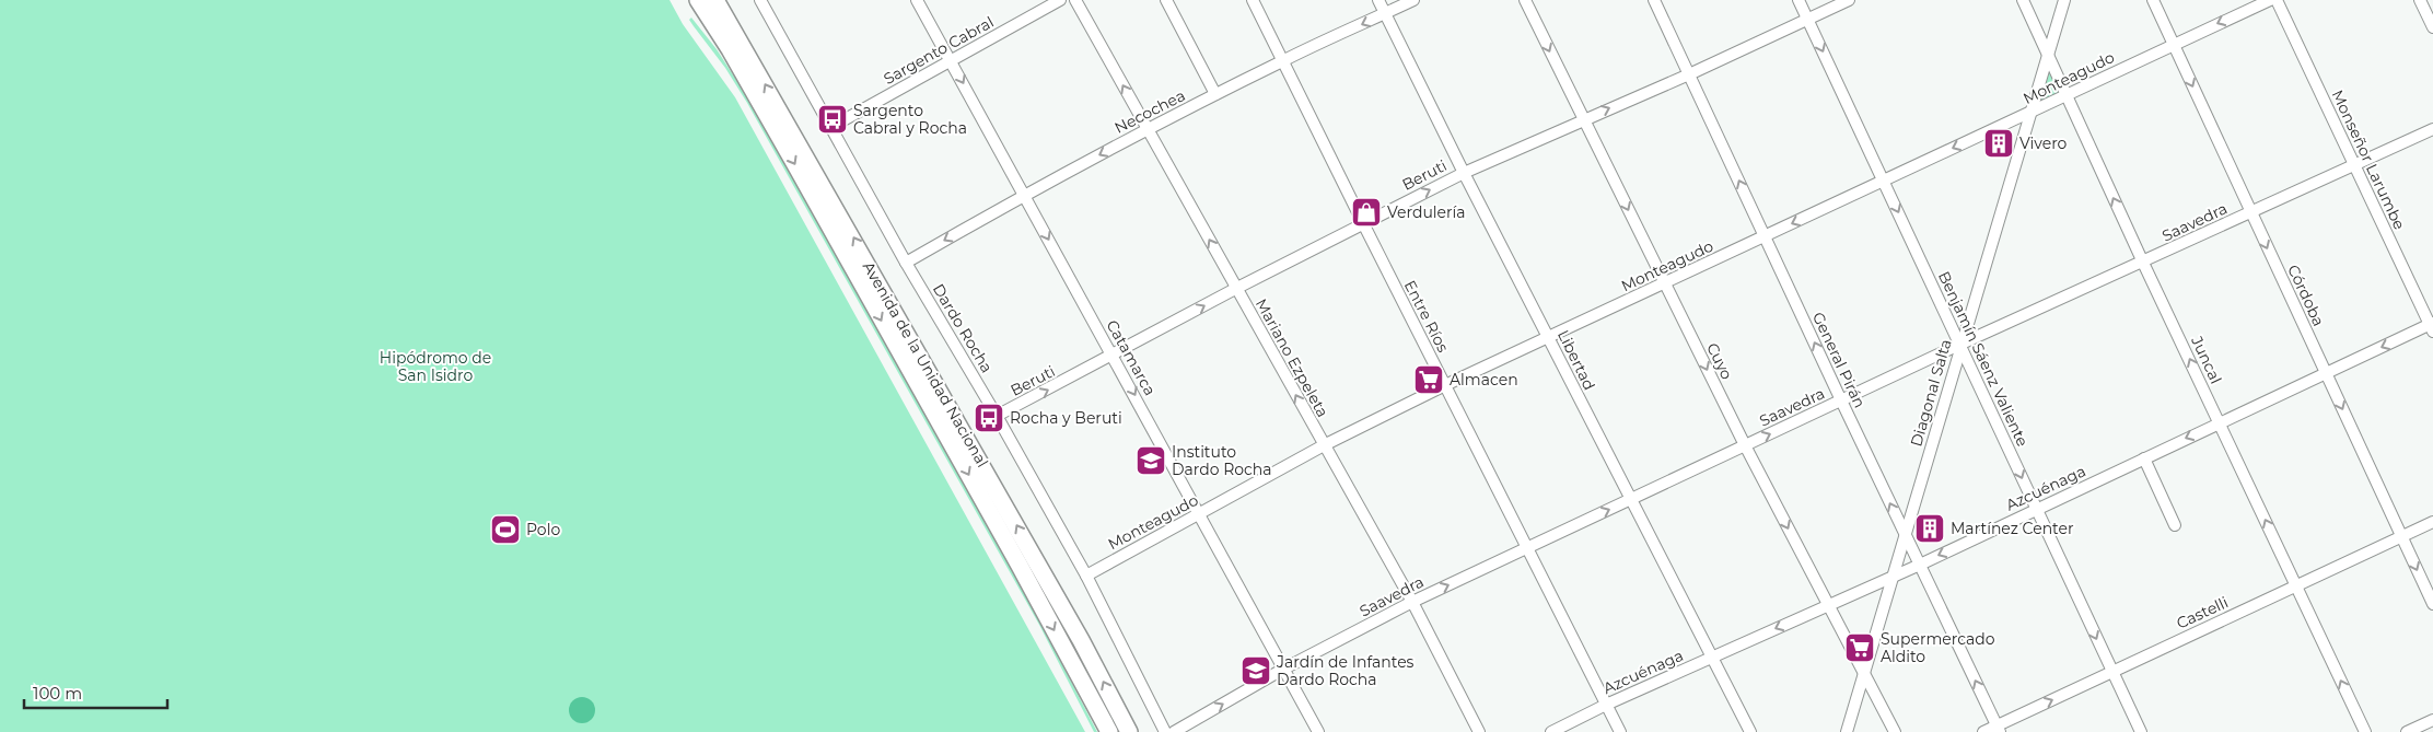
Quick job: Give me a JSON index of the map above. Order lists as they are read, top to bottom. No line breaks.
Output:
{"streets":{"main road":["Avenida de la Unidad Nacional"],"street":["Sargento Cabral","Monteagudo","Necochea","Monseñor Larumbe","Beruti","Saavedra","Córdoba","Entre Ríos","Dardo Rocha","Catamarca","Mariano Ezpeleta","Benjamín Sáenz Valiente","Libertad","General Pirán","Juncal","Cuyo","Diagonal Salta","Azcuénaga","Castelli"]},"crossings":[["Sargento Cabral","Dardo Rocha"],["Sargento Cabral","Catamarca"],["Monteagudo","Córdoba"],["Monteagudo","Entre Ríos"],["Monteagudo","Dardo Rocha"],["Monteagudo","Catamarca"],["Monteagudo","Mariano Ezpeleta"],["Monteagudo","Benjamín Sáenz Valiente"],["Monteagudo","Libertad"],["Monteagudo","General Pirán"],["Monteagudo","Juncal"],["Monteagudo","Cuyo"],["Monteagudo","Diagonal Salta"],["Necochea","Entre Ríos"],["Necochea","Dardo Rocha"],["Necochea","Catamarca"],["Necochea","Mariano Ezpeleta"],["Necochea","Libertad"],["Monseñor Larumbe","Saavedra"],["Monseñor Larumbe","Azcuénaga"],["Beruti","Entre Ríos"],["Beruti","Dardo Rocha"],["Beruti","Catamarca"],["Beruti","Mariano Ezpeleta"],["Beruti","Benjamín Sáenz Valiente"],["Beruti","Libertad"],["Beruti","General Pirán"],["Beruti","Cuyo"],["Saavedra","Córdoba"],["Saavedra","Entre Ríos"],["Saavedra","Catamarca"],["Saavedra","Mariano Ezpeleta"],["Saavedra","Benjamín Sáenz Valiente"],["Saavedra","Libertad"],["Saavedra","General Pirán"],["Saavedra","Juncal"],["Saavedra","Cuyo"],["Saavedra","Diagonal Salta"],["Córdoba","Azcuénaga"],["Córdoba","Castelli"],["Entre Ríos","Azcuénaga"],["Benjamín Sáenz Valiente","Diagonal Salta"],["Benjamín Sáenz Valiente","Azcuénaga"],["Benjamín Sáenz Valiente","Castelli"],["Libertad","Azcuénaga"],["General Pirán","Diagonal Salta"],["General Pirán","Azcuénaga"],["General Pirán","Castelli"],["Juncal","Diagonal Salta"],["Juncal","Azcuénaga"],["Juncal","Castelli"],["Cuyo","Diagonal Salta"],["Cuyo","Azcuénaga"],["Diagonal Salta","Azcuénaga"]],"one_way":["Necochea","Beruti","Córdoba","Catamarca","Mariano Ezpeleta","Benjamín Sáenz Valiente","General Pirán","Juncal","Cuyo","Azcuénaga"],"parks":["Hipódromo de San Isidro"],"places":{"bus stop":["Sargento Cabral y Rocha","Rocha y Beruti"],"building":["Vivero","Martínez Center"],"shop":["Verdulería"],"supermarket":["Almacen","Supermercado Aldito"],"school or university":["Instituto Dardo Rocha","Jardín de Infantes Dardo Rocha"],"sports":["Polo"]},"scale_bar":"100 m"}
